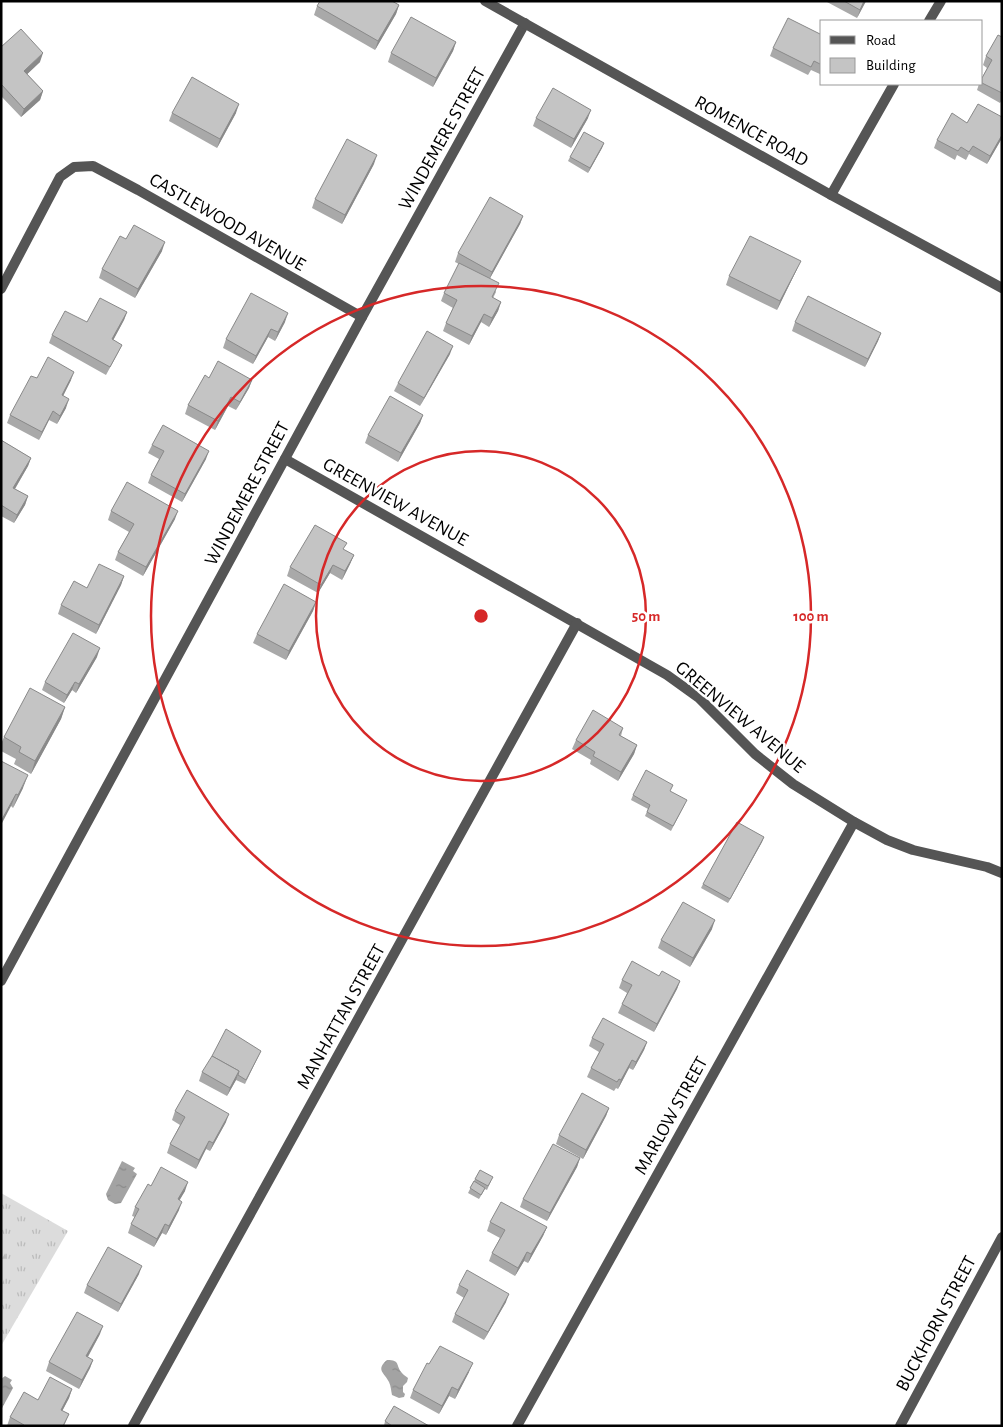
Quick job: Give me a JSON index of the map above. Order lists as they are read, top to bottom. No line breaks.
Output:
{"streets":{"street":["ROMENCE ROAD","WINDEMERE STREET","CASTLEWOOD AVENUE","GREENVIEW AVENUE","MANHATTAN STREET","MARLOW STREET","BUCKHORN STREET"]},"crossings":[["ROMENCE ROAD","WINDEMERE STREET"],["WINDEMERE STREET","CASTLEWOOD AVENUE"],["WINDEMERE STREET","GREENVIEW AVENUE"],["GREENVIEW AVENUE","MANHATTAN STREET"],["GREENVIEW AVENUE","MARLOW STREET"]],"legend":["Road","Building"],"rings":["50 m","100 m"]}
